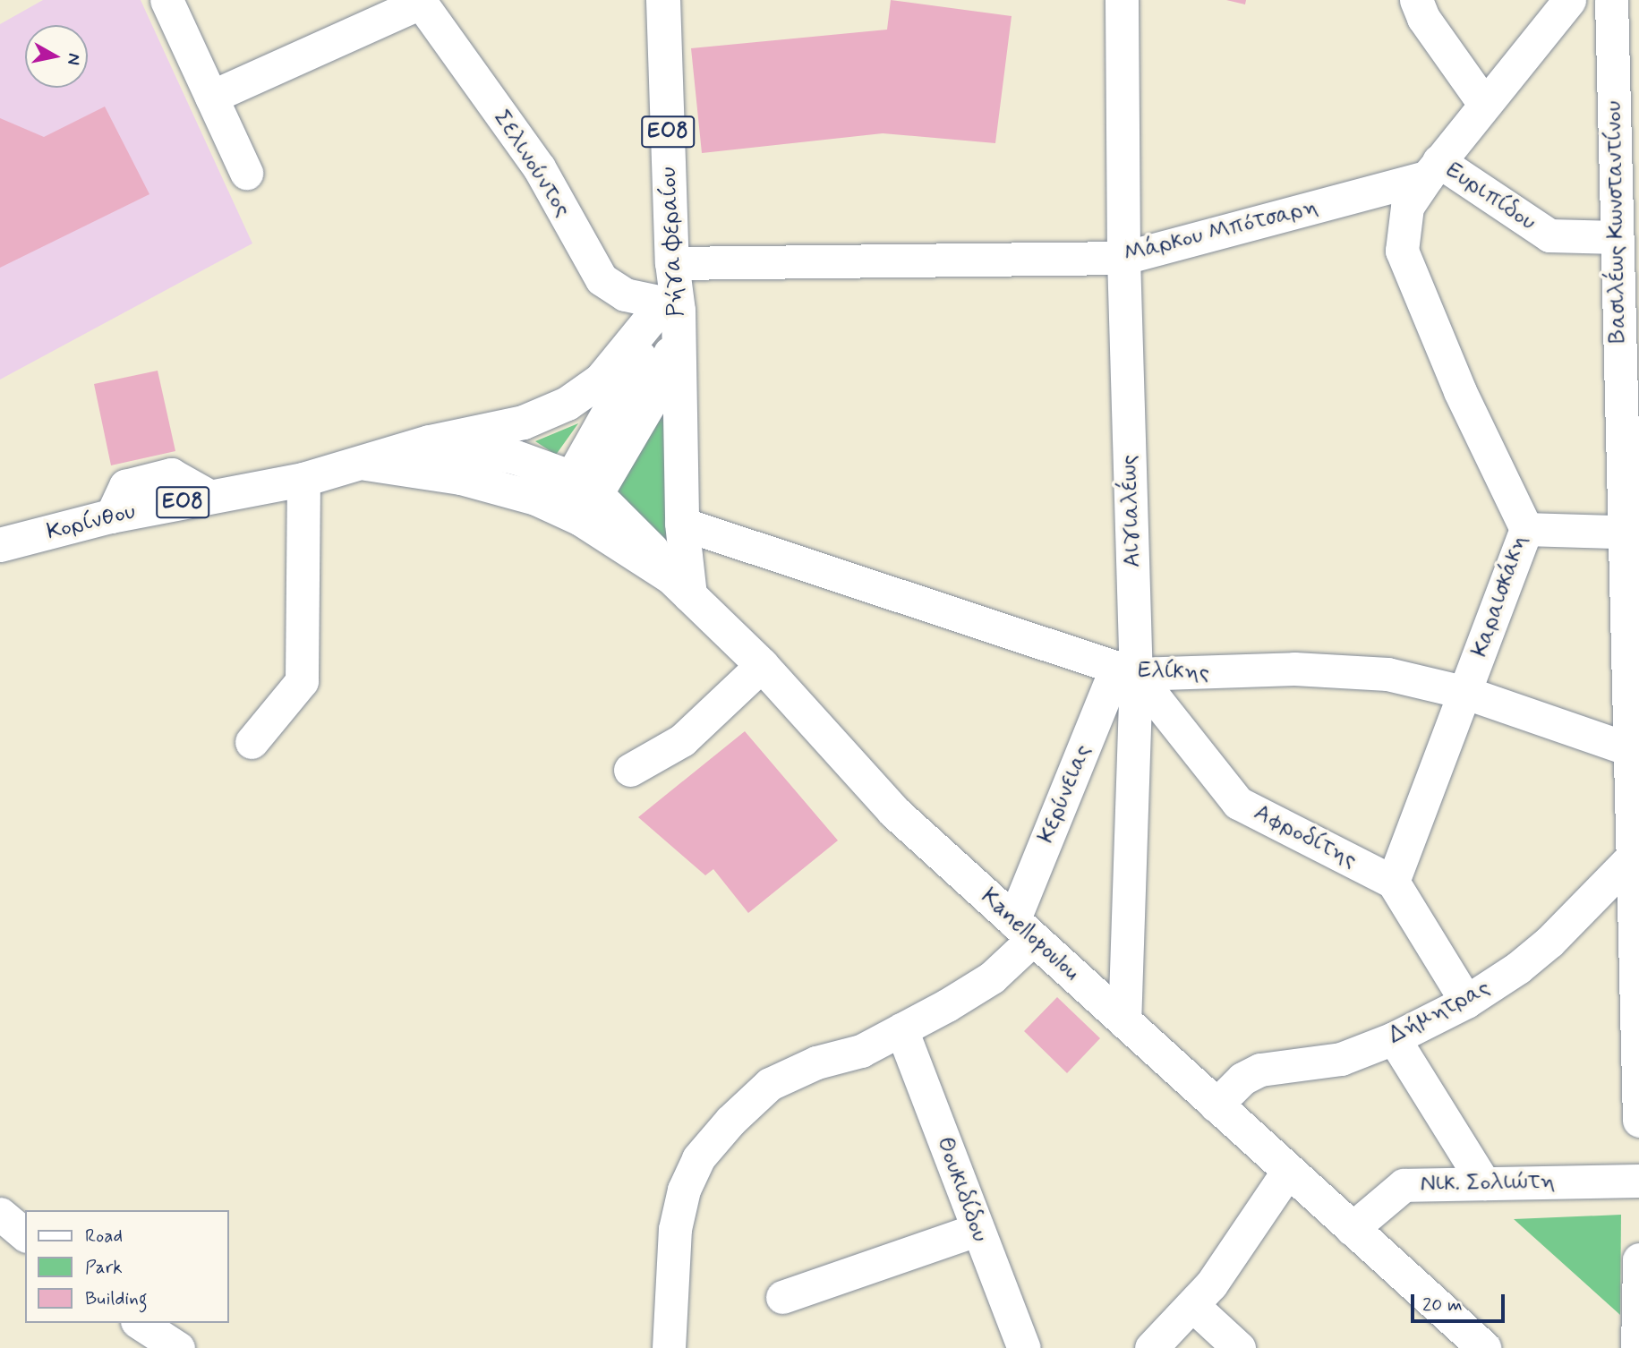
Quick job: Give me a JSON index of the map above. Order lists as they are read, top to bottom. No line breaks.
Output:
{"streets":{"main road":["ΕΟ8","Ρήγα Φεραίου","Κορίνθου","Kanellopoulou"],"street":["Σελινούντος","Ευριπίδου","Βασιλέως Κωνσταντίνου","Μάρκου Μπότσαρη","Αιγιαλέως","Καραισκάκη","Ελίκης","Κερύνειας","Αφροδίτης","Δήμητρας","Νικ. Σολιώτη","Θουκιδίδου"]},"crossings":[["ΕΟ8","Σελινούντος"],["ΕΟ8","Μάρκου Μπότσαρη"],["ΕΟ8","Ρήγα Φεραίου"],["ΕΟ8","Κορίνθου"],["ΕΟ8","Kanellopoulou"],["Ευριπίδου","Βασιλέως Κωνσταντίνου"],["Ευριπίδου","Μάρκου Μπότσαρη"],["Ευριπίδου","Καραισκάκη"],["Βασιλέως Κωνσταντίνου","Ελίκης"],["Βασιλέως Κωνσταντίνου","Δήμητρας"],["Μάρκου Μπότσαρη","Ρήγα Φεραίου"],["Μάρκου Μπότσαρη","Αιγιαλέως"],["Μάρκου Μπότσαρη","Καραισκάκη"],["Αιγιαλέως","Ελίκης"],["Αιγιαλέως","Κερύνειας"],["Αιγιαλέως","Αφροδίτης"],["Αιγιαλέως","Kanellopoulou"],["Κορίνθου","Kanellopoulou"],["Καραισκάκη","Ελίκης"],["Καραισκάκη","Αφροδίτης"],["Ελίκης","Κερύνειας"],["Ελίκης","Αφροδίτης"],["Κερύνειας","Αφροδίτης"],["Κερύνειας","Kanellopoulou"],["Kanellopoulou","Δήμητρας"],["Kanellopoulou","Νικ. Σολιώτη"]],"legend":["Road","Park","Building"],"scale_bar":"20 m","north":"right"}
